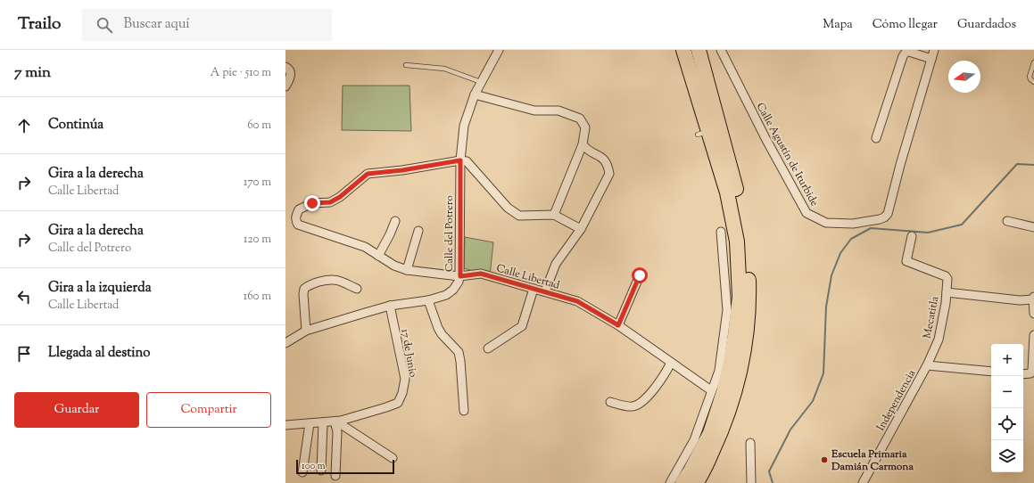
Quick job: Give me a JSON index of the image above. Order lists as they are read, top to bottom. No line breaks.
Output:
{"streets":{"street":["Calle Agustín de Iturbide","Calle del Potrero","Calle Libertad","Mecatitla","17 de Junio","Independencia"]},"crossings":[["Calle del Potrero","Calle Libertad"],["Calle del Potrero","17 de Junio"],["Mecatitla","Independencia"]],"places":["Escuela Primaria Damián Carmona"],"scale_bar":"100 m","north":"left","page":{"header":"Trailo","search":"Buscar aquí","nav":["Mapa","Cómo llegar","Guardados"],"heading":["7 min","A pie · 510 m"],"list":[["Continúa","60 m"],["Gira a la derecha","Calle Libertad","170 m"],["Gira a la derecha","Calle del Potrero","120 m"],["Gira a la izquierda","Calle Libertad","160 m"],"Llegada al destino"],"map_buttons":["+","−"],"buttons":["Guardar","Compartir"],"scale":"100 m"}}
